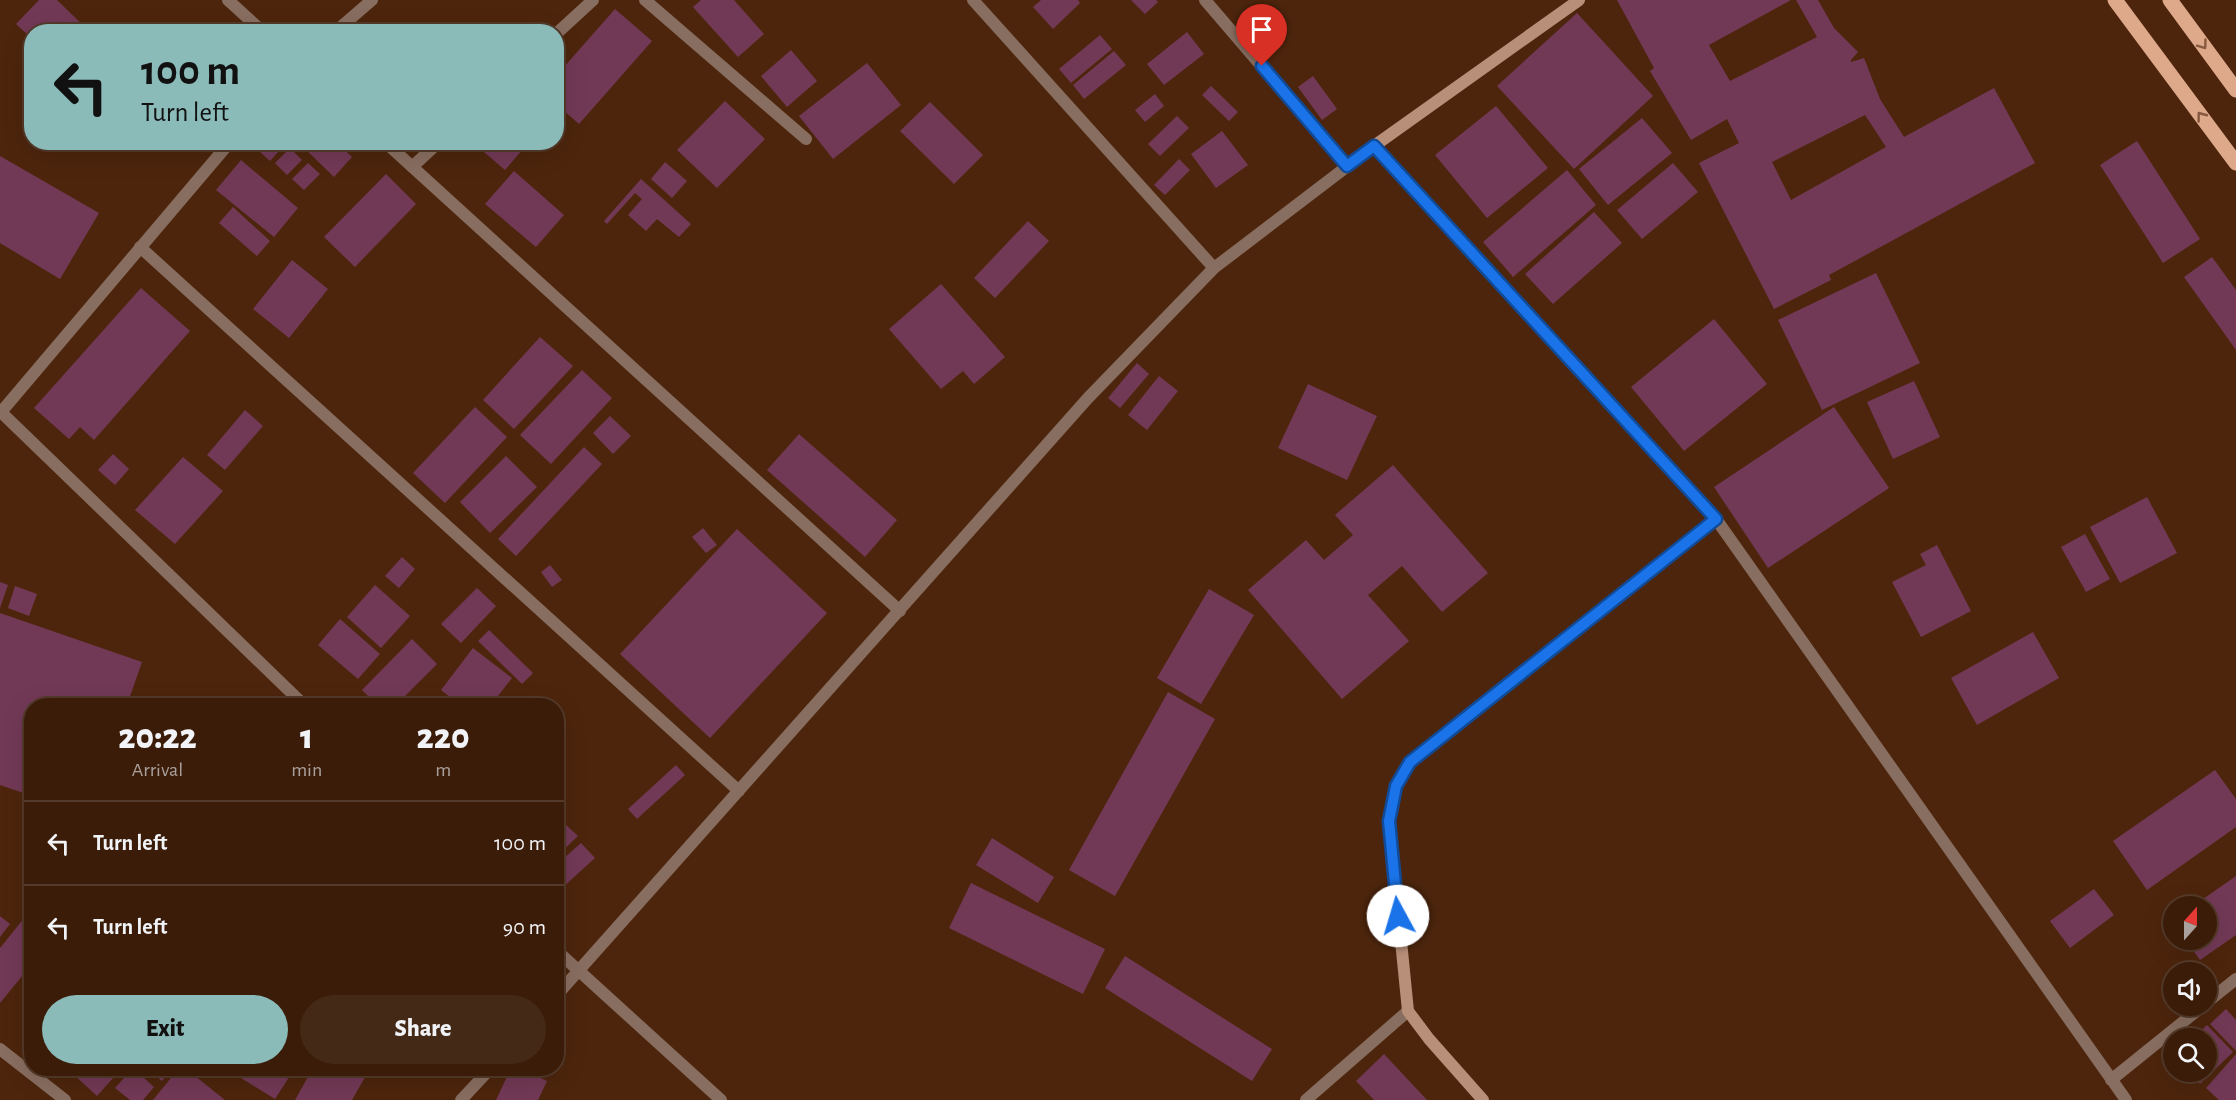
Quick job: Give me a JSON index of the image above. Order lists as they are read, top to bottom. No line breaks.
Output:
{"north":"top","page":{"turn":["100 m","Turn left"],"eta":["20:22","Arrival","1","min","220","m"],"list":[{"name":"Turn left","value":"100 m"},{"name":"Turn left","value":"90 m"}],"buttons":["Exit","Share"]}}
